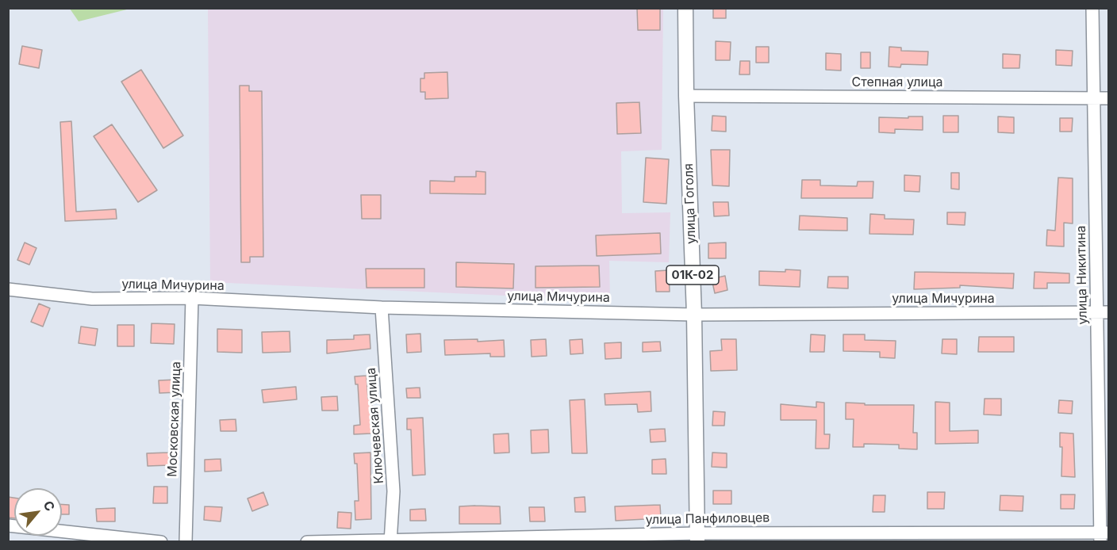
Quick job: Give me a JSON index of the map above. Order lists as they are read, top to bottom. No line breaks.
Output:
{"streets":{"main road":["улица Гоголя","01К-02"],"street":["Степная улица","улица Никитина","улица Мичурина","Московская улица","Ключевская улица","улица Панфиловцев"]},"crossings":[["Степная улица","улица Гоголя"],["Степная улица","улица Никитина"],["улица Гоголя","улица Мичурина"],["улица Гоголя","улица Панфиловцев"],["улица Никитина","улица Мичурина"],["улица Никитина","улица Панфиловцев"],["улица Мичурина","Московская улица"],["улица Мичурина","Ключевская улица"],["Ключевская улица","улица Панфиловцев"]],"north":"top right"}
